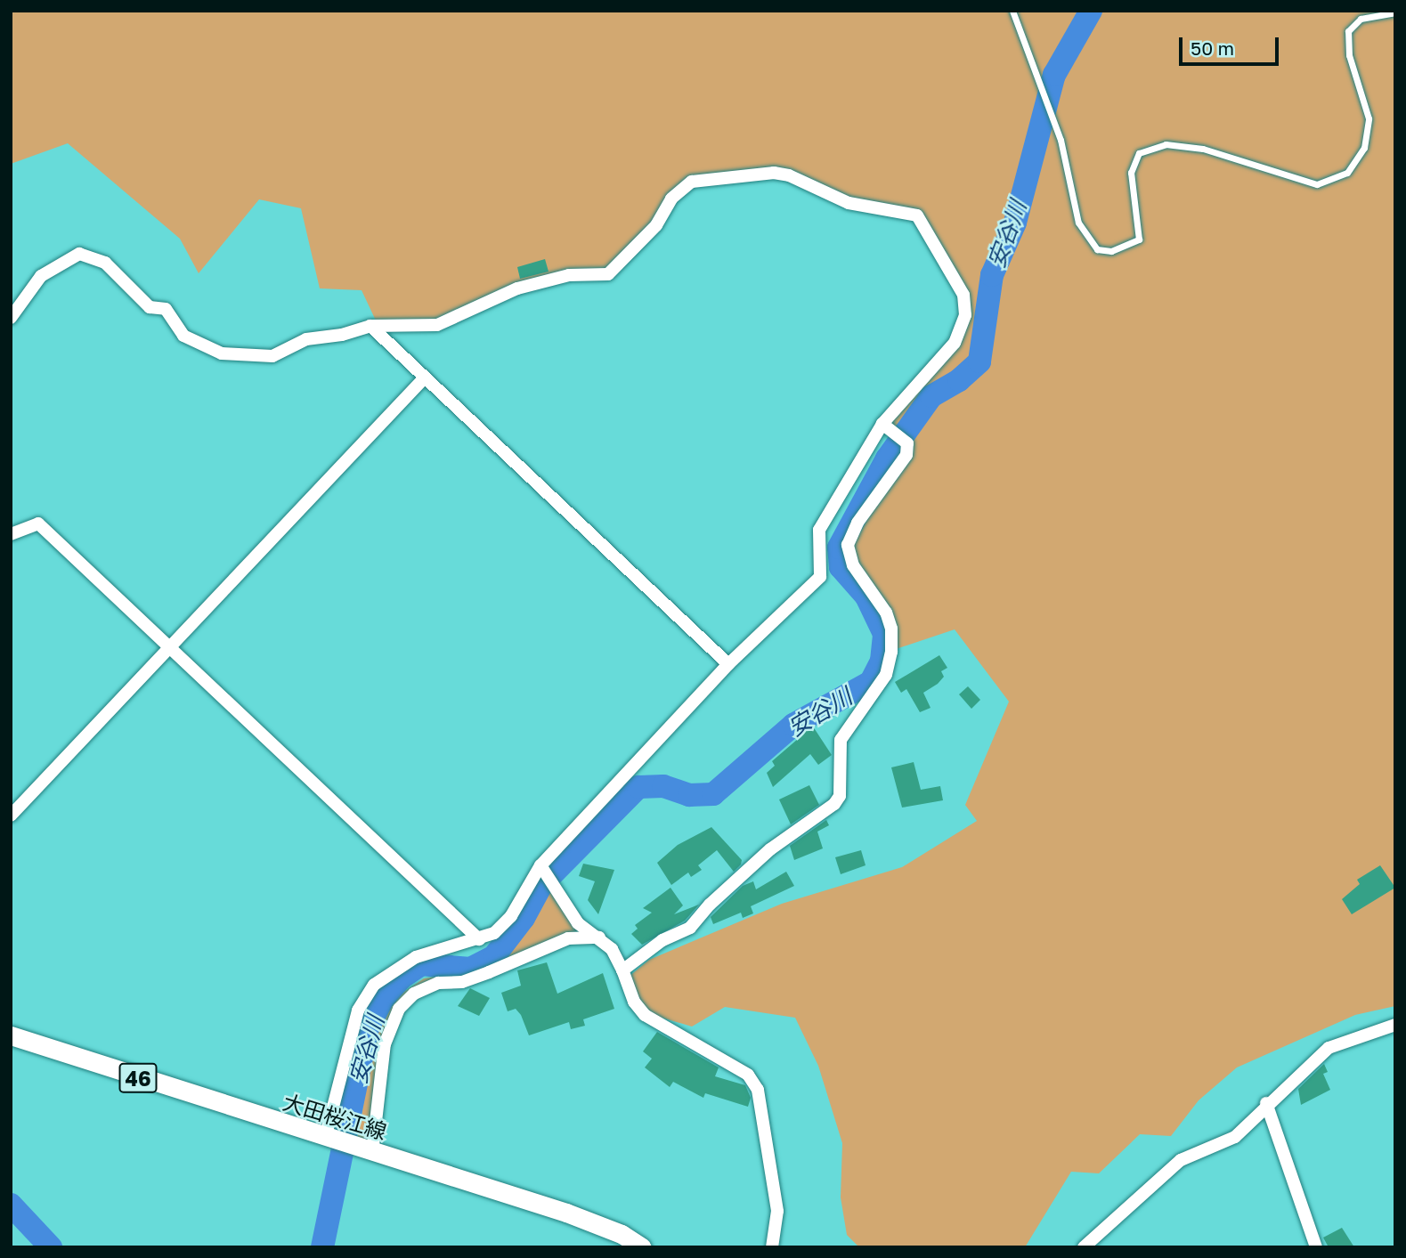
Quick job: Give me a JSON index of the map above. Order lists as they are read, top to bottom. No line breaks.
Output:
{"streets":{"main road":["46","大田桜江線"]},"water":["安谷川"],"scale_bar":"50 m"}
